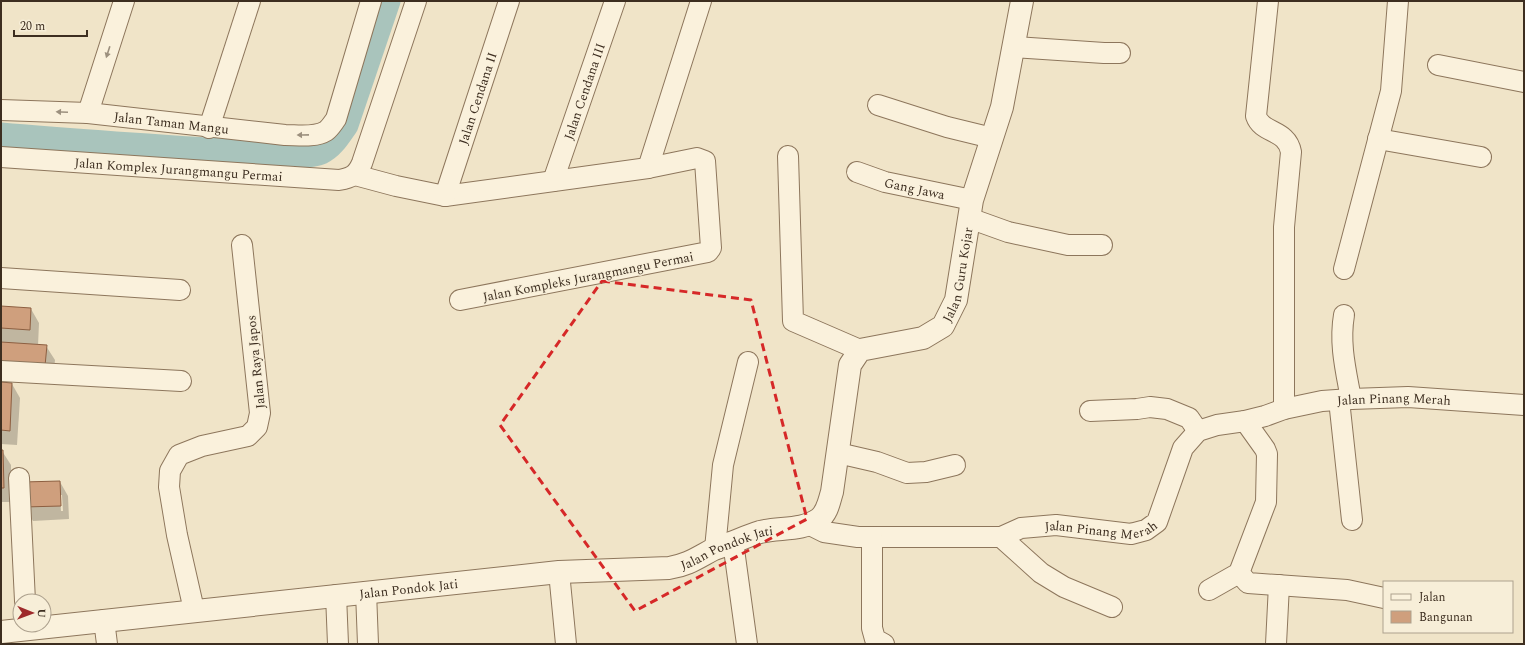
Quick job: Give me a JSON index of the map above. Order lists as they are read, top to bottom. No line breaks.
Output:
{"streets":{"street":["Jalan Cendana III","Jalan Cendana II","Jalan Taman Mangu","Jalan Komplex Jurangmangu Permai","Gang Jawa","Jalan Guru Kojar","Jalan Kompleks Jurangmangu Permai","Jalan Raya Japos","Jalan Pinang Merah","Jalan Pondok Jati"]},"crossings":[["Jalan Cendana III","Jalan Kompleks Jurangmangu Permai"],["Jalan Cendana II","Jalan Kompleks Jurangmangu Permai"],["Jalan Komplex Jurangmangu Permai","Jalan Kompleks Jurangmangu Permai"],["Gang Jawa","Jalan Guru Kojar"],["Jalan Raya Japos","Jalan Pondok Jati"],["Jalan Pinang Merah","Jalan Pondok Jati"]],"one_way":["Jalan Taman Mangu"],"legend":["Jalan","Bangunan"],"scale_bar":"20 m","north":"right"}
